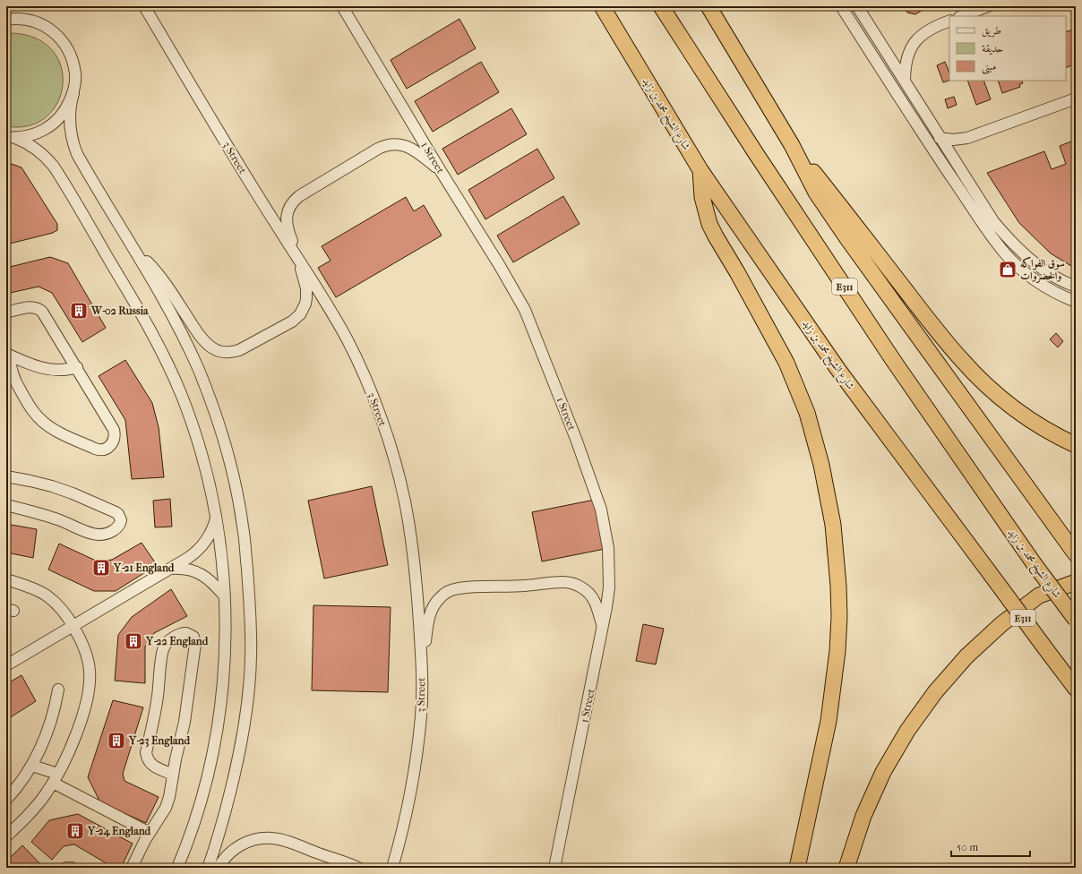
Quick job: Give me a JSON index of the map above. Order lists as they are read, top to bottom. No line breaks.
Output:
{"streets":{"highway":["شارع الشيخ محمد بن زايد","E311"],"street":["3 Street","1 Street"]},"places":{"shop":["سوق الفواكه والخضروات"],"building":["W-02 Russia","Y-21 England","Y-22 England","Y-23 England","Y-24 England"]},"legend":["طريق","حديقة","مبنى"],"scale_bar":"50 m"}
